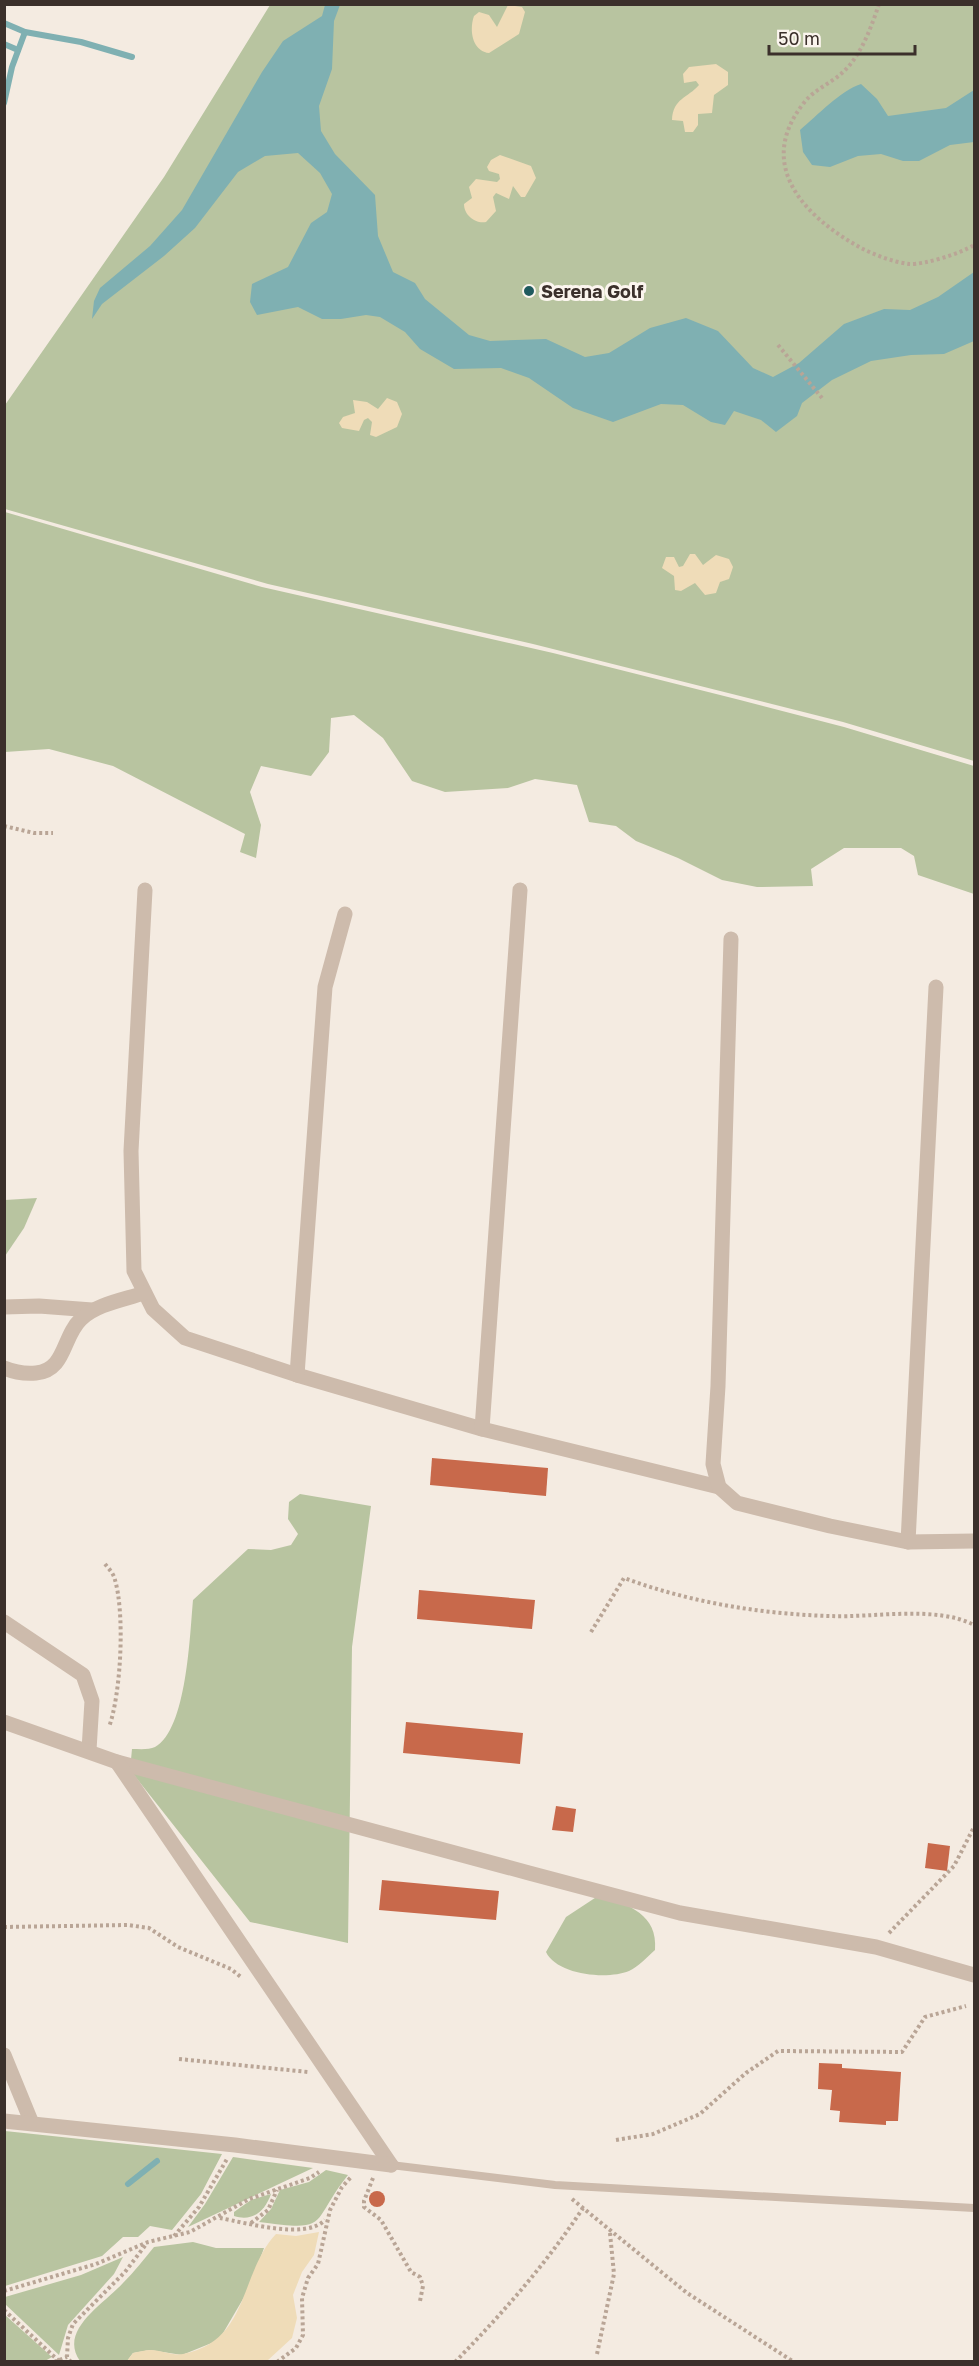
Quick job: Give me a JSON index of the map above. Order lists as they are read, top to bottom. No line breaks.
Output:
{"places":["Serena Golf"],"scale_bar":"50 m"}
